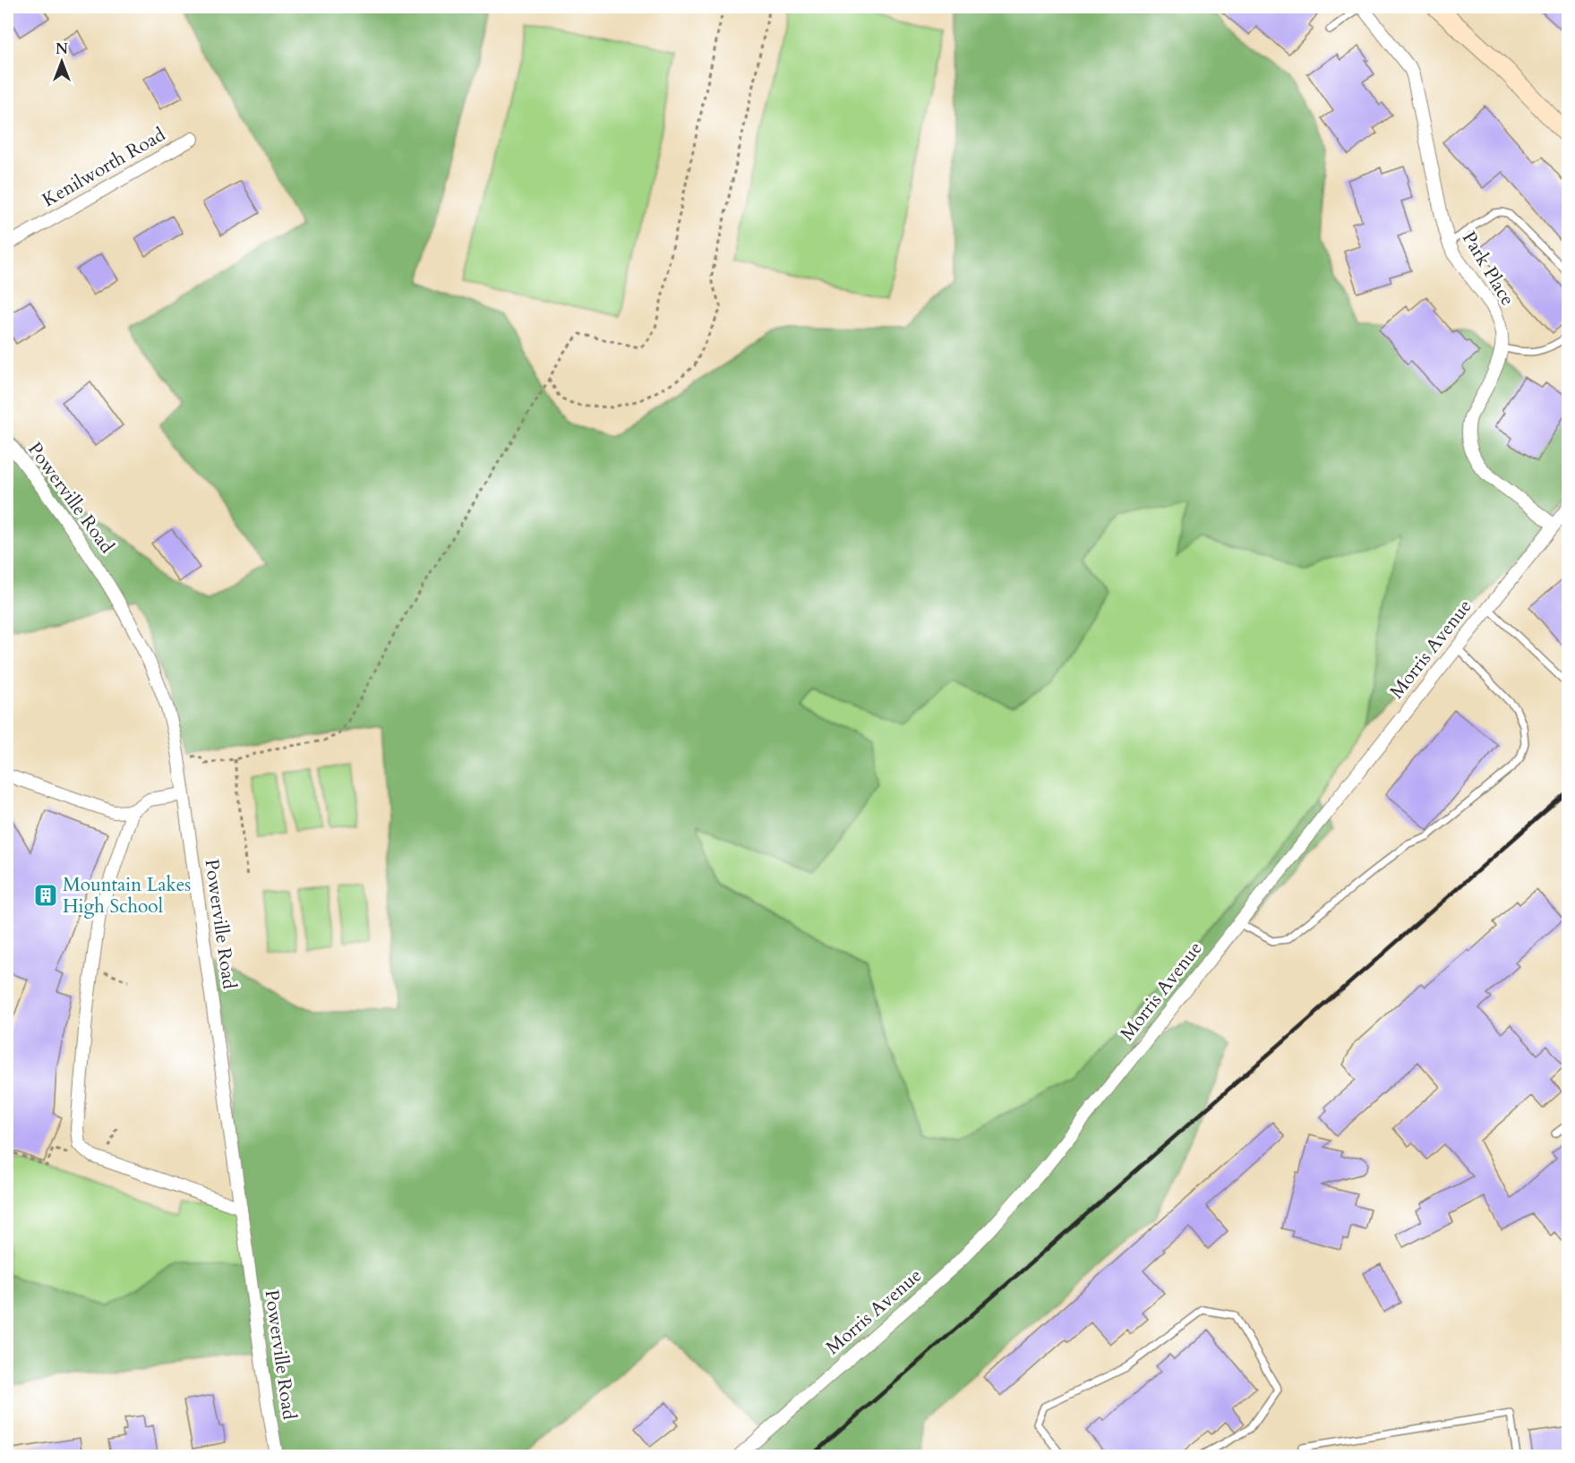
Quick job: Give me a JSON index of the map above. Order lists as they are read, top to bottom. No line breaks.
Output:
{"streets":{"street":["Kenilworth Road","Park Place","Powerville Road","Morris Avenue"]},"crossings":[["Park Place","Morris Avenue"]],"places":{"building":["Mountain Lakes High School"]},"north":"top"}
